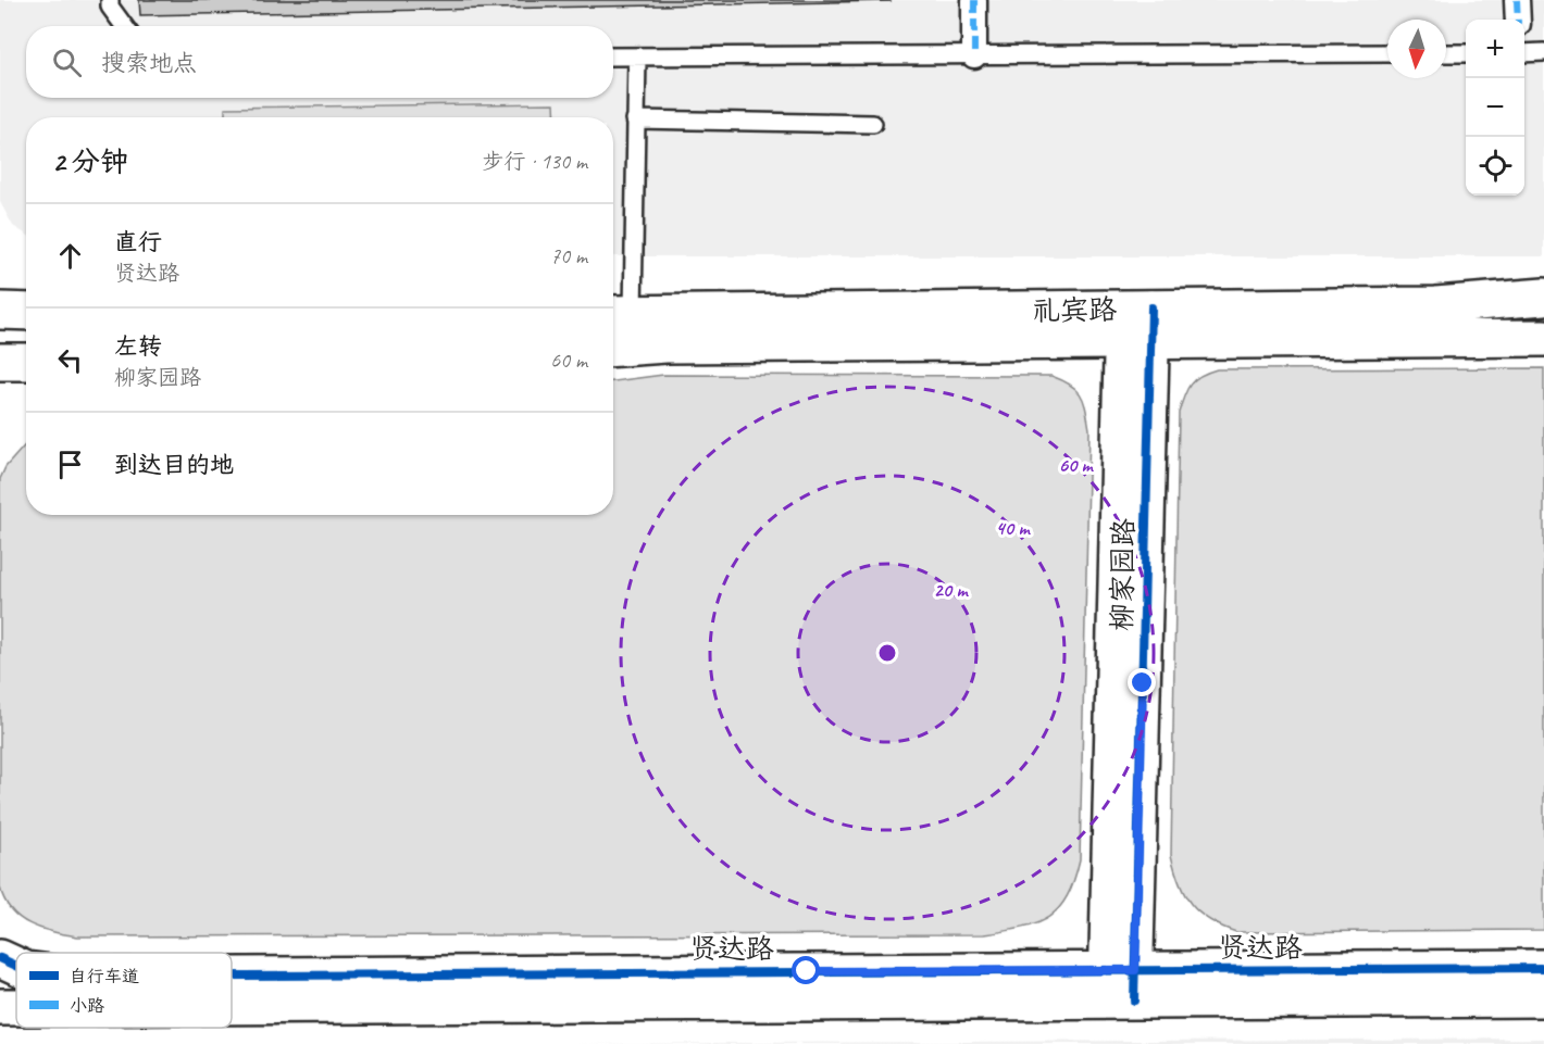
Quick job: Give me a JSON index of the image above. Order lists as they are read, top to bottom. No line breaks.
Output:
{"streets":{"street":["礼宾路","柳家园路","贤达路"]},"crossings":[["礼宾路","柳家园路"],["柳家园路","贤达路"]],"legend":["自行车道","小路"],"north":"bottom","page":{"map_buttons":["+","−"],"search":"搜索地点","heading":["2 分钟","步行 · 130 m"],"list":[["直行","贤达路","70 m"],["左转","柳家园路","60 m"],"到达目的地"]},"rings":["60 m","40 m","20 m"]}
